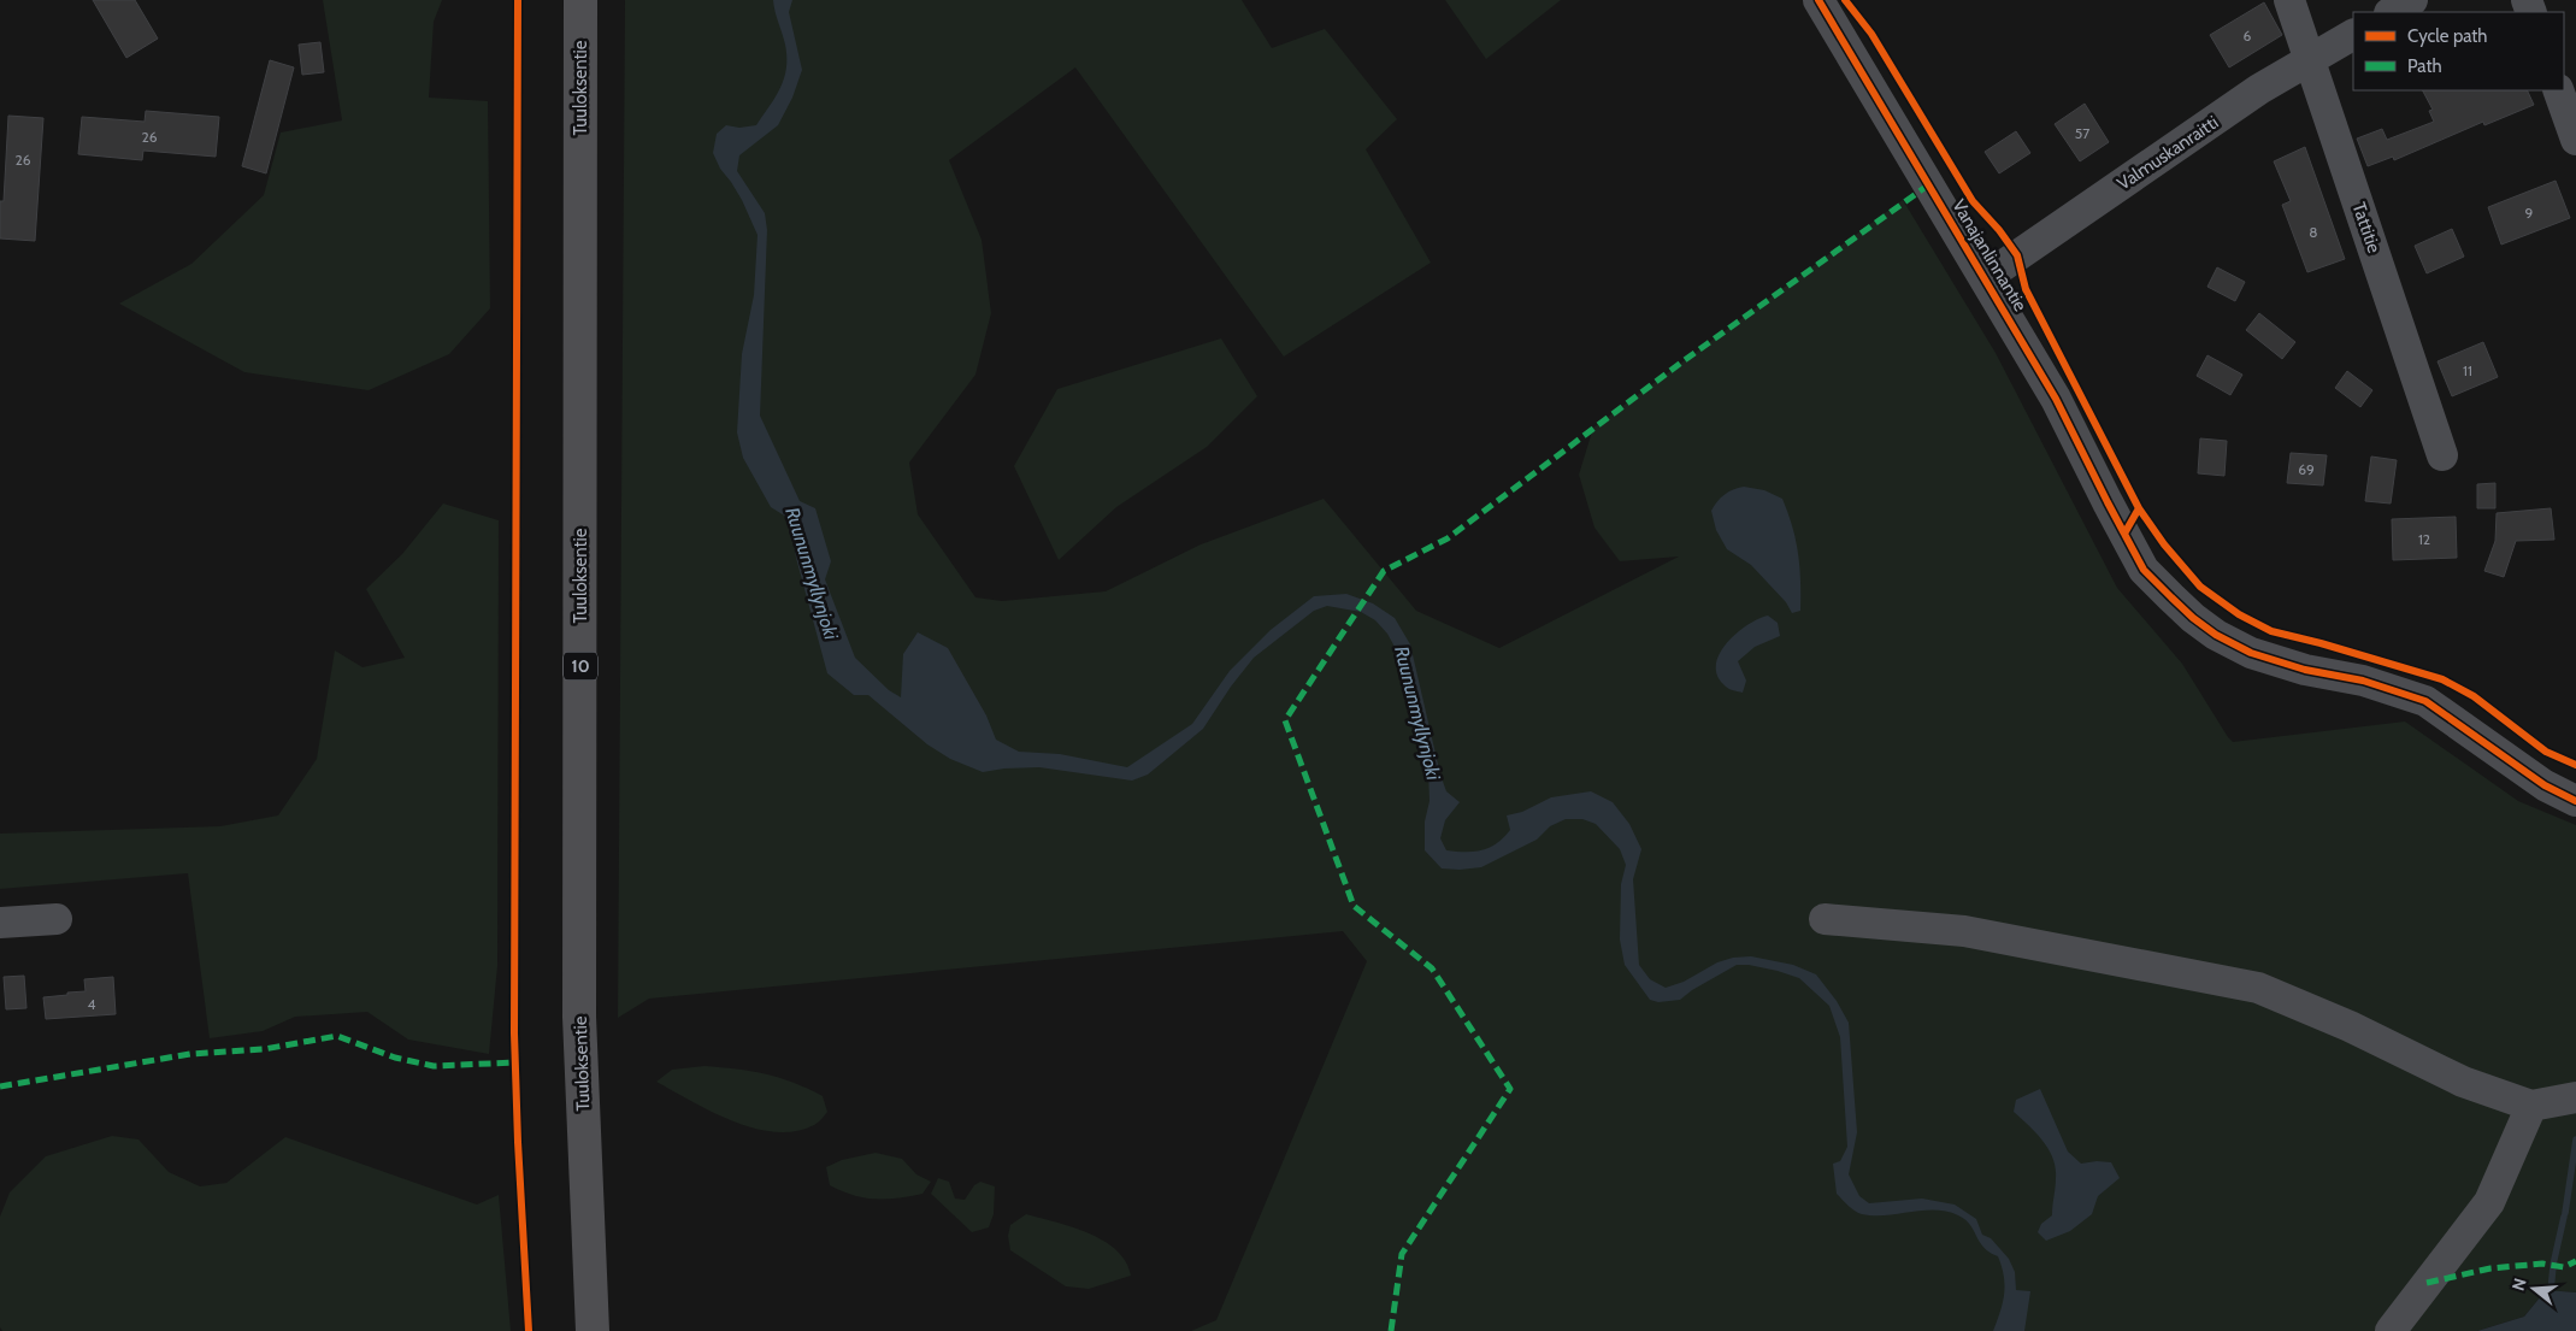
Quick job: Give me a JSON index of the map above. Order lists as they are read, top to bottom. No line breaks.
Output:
{"streets":{"highway":["Tuuloksentie","10"],"street":["Valmuskanraitti","Tattitie","Vanajanlinnantie"]},"crossings":[["Valmuskanraitti","Tattitie"],["Valmuskanraitti","Vanajanlinnantie"]],"water":["Ruununmyllynjoki"],"house_numbers":["6","57","26","26","9","8","11","69","12","4"],"legend":["Cycle path","Path"],"north":"left"}
